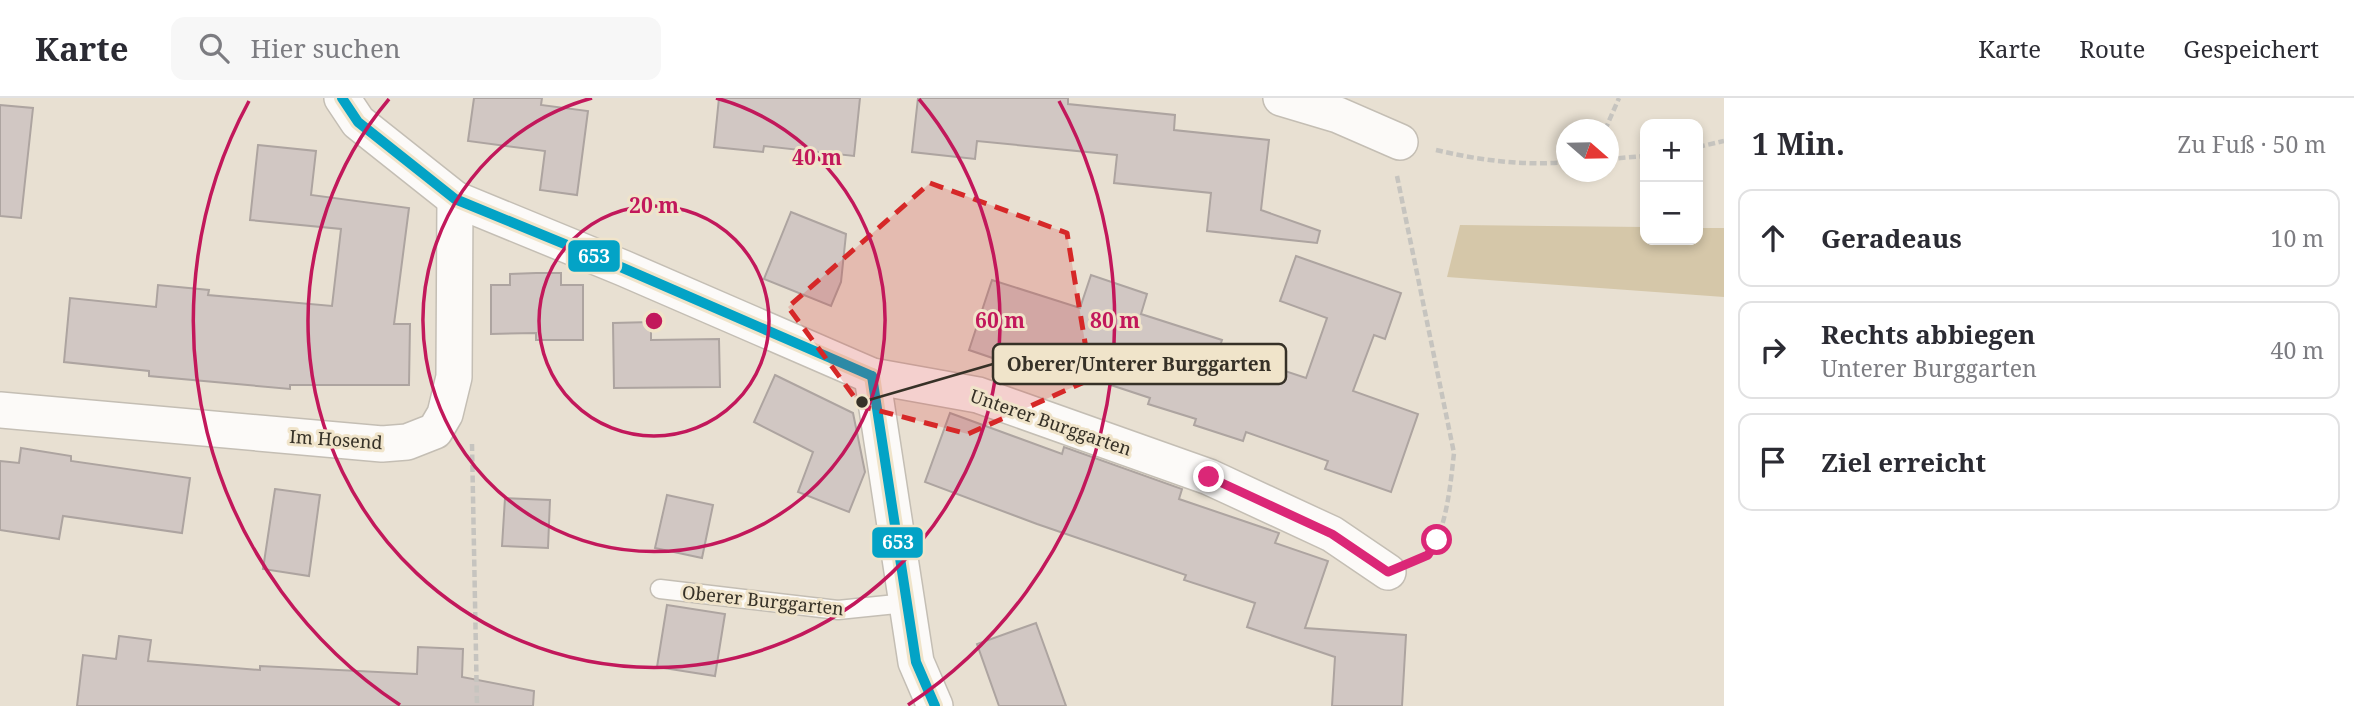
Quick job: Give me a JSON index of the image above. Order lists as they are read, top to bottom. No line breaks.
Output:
{"streets":{"street":["Unterer Burggarten","Im Hosend"],"lane":["Oberer Burggarten"]},"crossings":[["Unterer Burggarten","Im Hosend"]],"places":["Oberer/Unterer Burggarten"],"lines":["transit line 653"],"north":"right","page":{"header":"Karte","search":"Hier suchen","nav":["Karte","Route","Gespeichert"],"heading":["1 Min.","Zu Fuß · 50 m"],"map_buttons":["+","−"],"list":[["Geradeaus","10 m"],["Rechts abbiegen","Unterer Burggarten","40 m"],"Ziel erreicht"]},"rings":["40 m","20 m","60 m","80 m"]}
